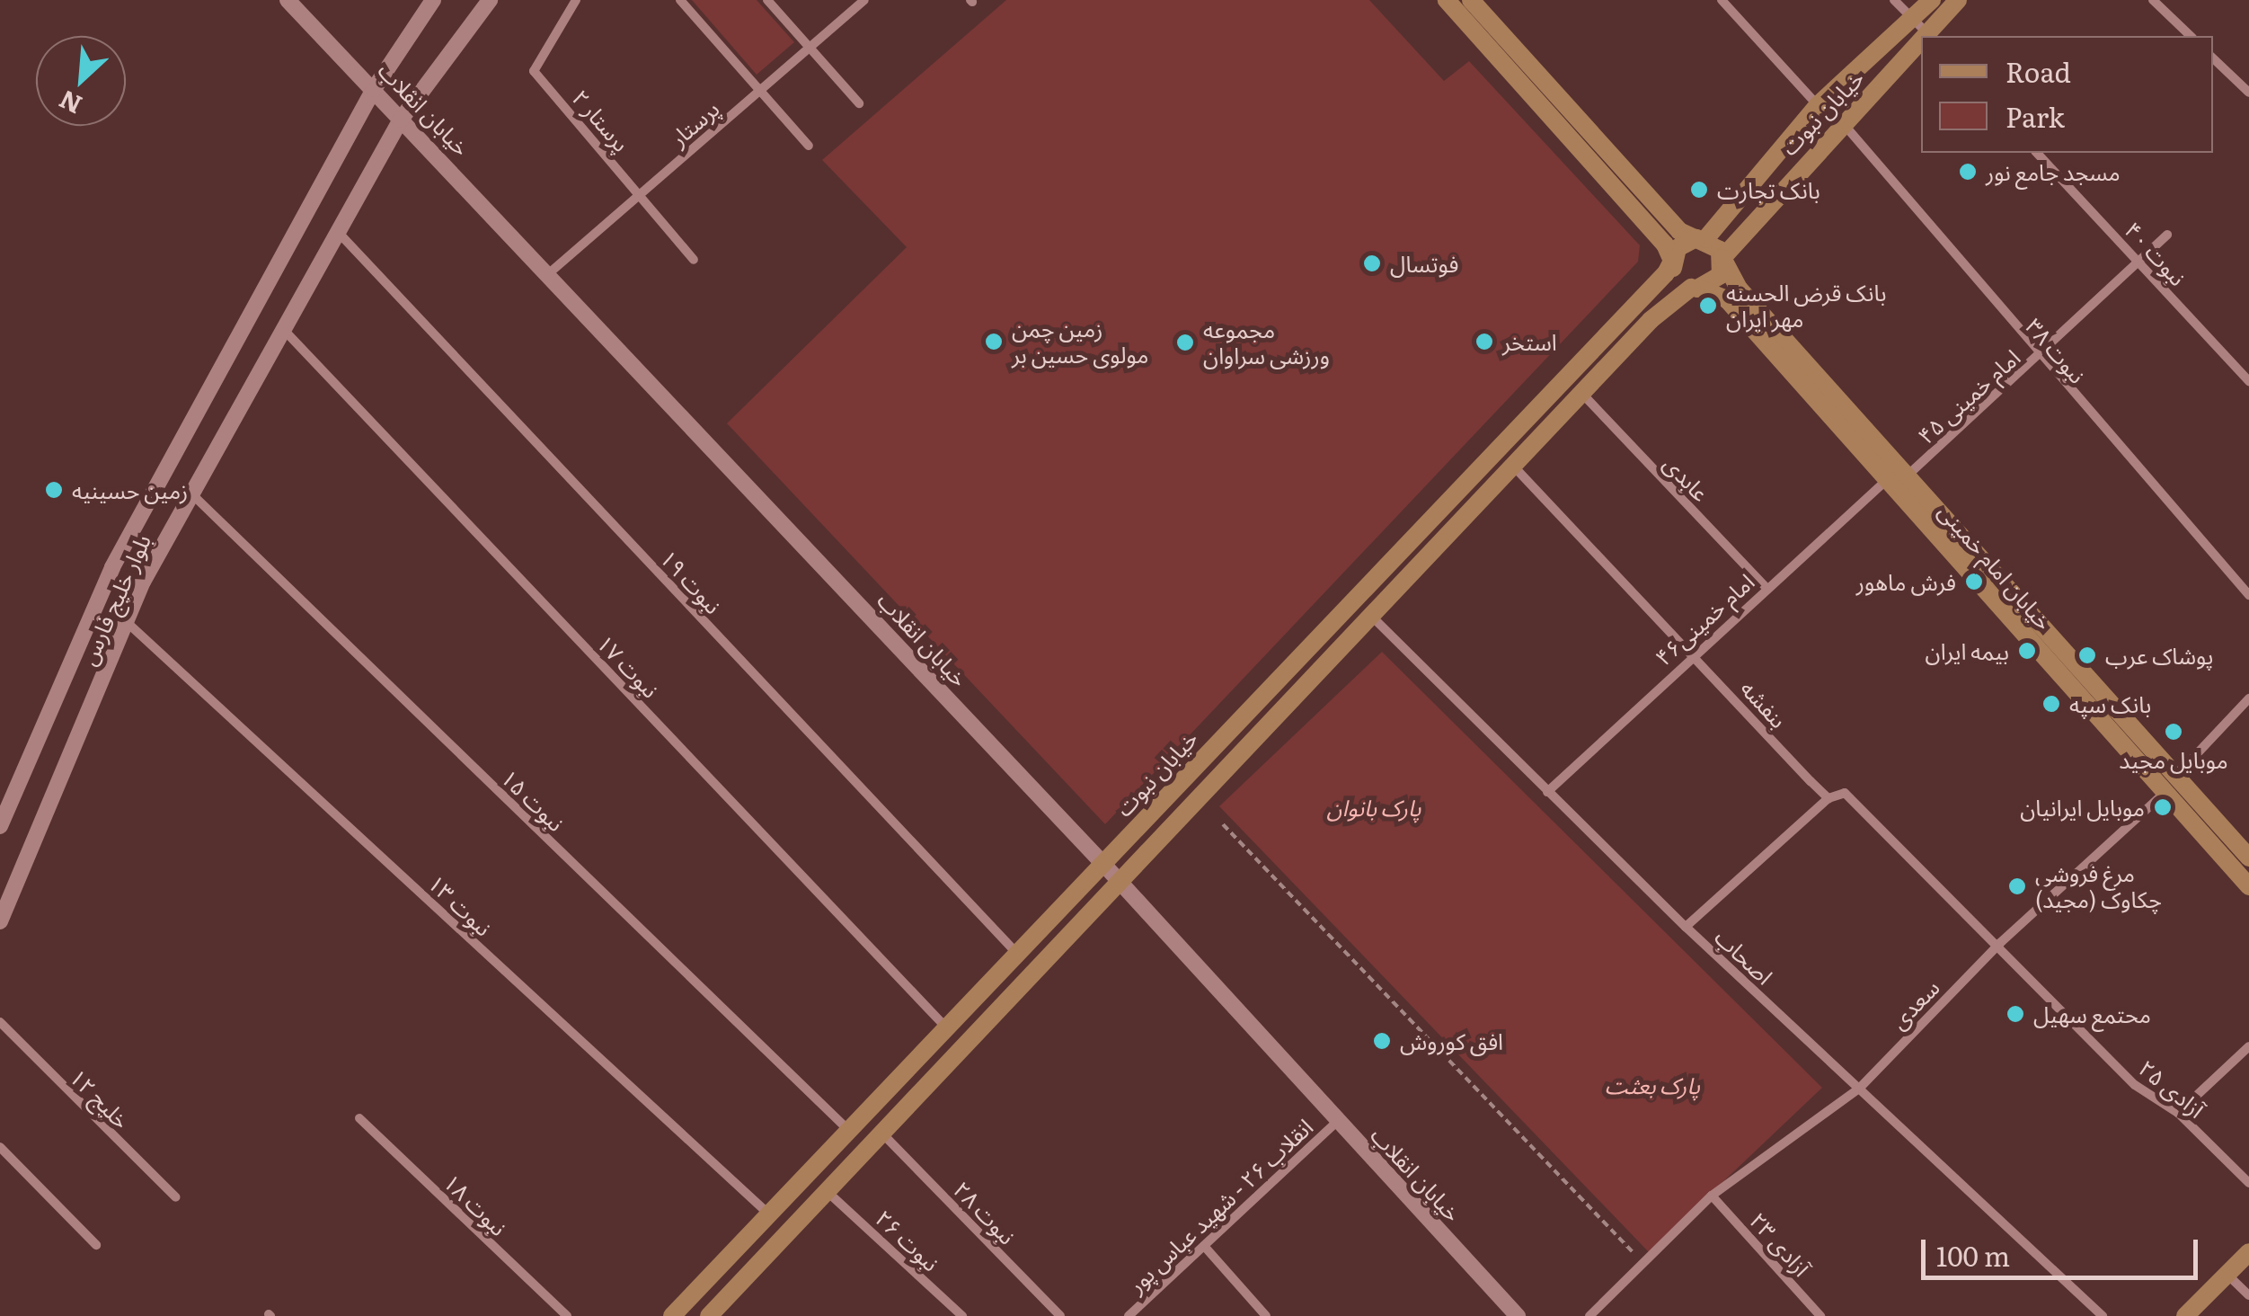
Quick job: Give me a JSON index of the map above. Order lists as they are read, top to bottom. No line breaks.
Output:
{"streets":{"main road":["خیابان نبوت","خیابان امام خمینی"],"street":["خیابان انقلاب","پرستار ۲","پرستار","نبوت ۴۰","نبوت ۳۸","امام خمینی ۴۵","عابدی","نبوت ۱۹","بلوار خلیج فارس","امام خمینی۴۶","نبوت ۱۷","بنفشه","نبوت ۱۵","نبوت ۱۳","اصحاب","سعدی","آزادی ۲۵","خلیج ۱۲","نبوت ۱۸","انقلاب ۲۶ - شهید عباس پور","نبوت ۲۸","نبوت ۲۶","آزادی ۲۳"]},"crossings":[["خیابان انقلاب","خیابان نبوت"],["خیابان انقلاب","پرستار"],["خیابان انقلاب","بلوار خلیج فارس"],["خیابان انقلاب","انقلاب ۲۶ - شهید عباس پور"],["خیابان نبوت","نبوت ۳۸"],["خیابان نبوت","عابدی"],["خیابان نبوت","خیابان امام خمینی"],["خیابان نبوت","نبوت ۱۹"],["خیابان نبوت","نبوت ۱۷"],["خیابان نبوت","بنفشه"],["خیابان نبوت","نبوت ۱۵"],["خیابان نبوت","نبوت ۱۳"],["خیابان نبوت","اصحاب"],["خیابان نبوت","نبوت ۲۸"],["خیابان نبوت","نبوت ۲۶"],["پرستار ۲","پرستار"],["نبوت ۴۰","امام خمینی ۴۵"],["نبوت ۳۸","امام خمینی ۴۵"],["امام خمینی ۴۵","خیابان امام خمینی"],["عابدی","امام خمینی۴۶"],["خیابان امام خمینی","امام خمینی۴۶"],["خیابان امام خمینی","سعدی"],["نبوت ۱۹","بلوار خلیج فارس"],["بلوار خلیج فارس","نبوت ۱۷"],["بلوار خلیج فارس","نبوت ۱۵"],["بلوار خلیج فارس","نبوت ۱۳"],["امام خمینی۴۶","بنفشه"],["امام خمینی۴۶","اصحاب"],["بنفشه","سعدی"],["بنفشه","آزادی ۲۵"],["اصحاب","سعدی"],["سعدی","آزادی ۲۵"],["سعدی","آزادی ۲۳"]],"parks":["پارک بانوان","پارک بعثت"],"places":["مسجد جامع نور","بانک تجارت","فوتسال","بانک قرض الحسنه مهر ایران","زمین چمن مولوی حسین بر","استخر","مجموعه ورزشی سراوان","زمین حسینیه","فرش ماهور","بیمه ایران","پوشاک عرب","بانک سپه","موبایل مجید","موبایل ایرانیان","مرغ فروشی چکاوک (مجید)","محتمع سهیل","افق کوروش"],"legend":["Road","Park"],"scale_bar":"100 m","north":"bottom left"}
